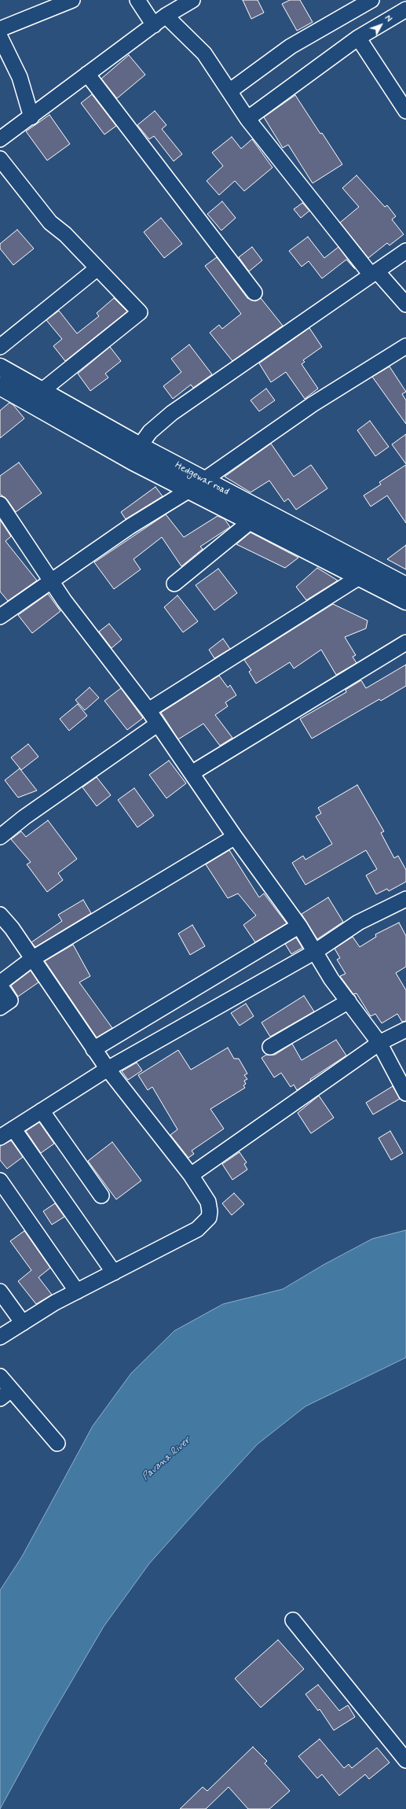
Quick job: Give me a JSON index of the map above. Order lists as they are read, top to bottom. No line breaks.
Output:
{"streets":{"main road":["Hedgewar road"]},"water":["Pavana River"],"north":"top right"}
